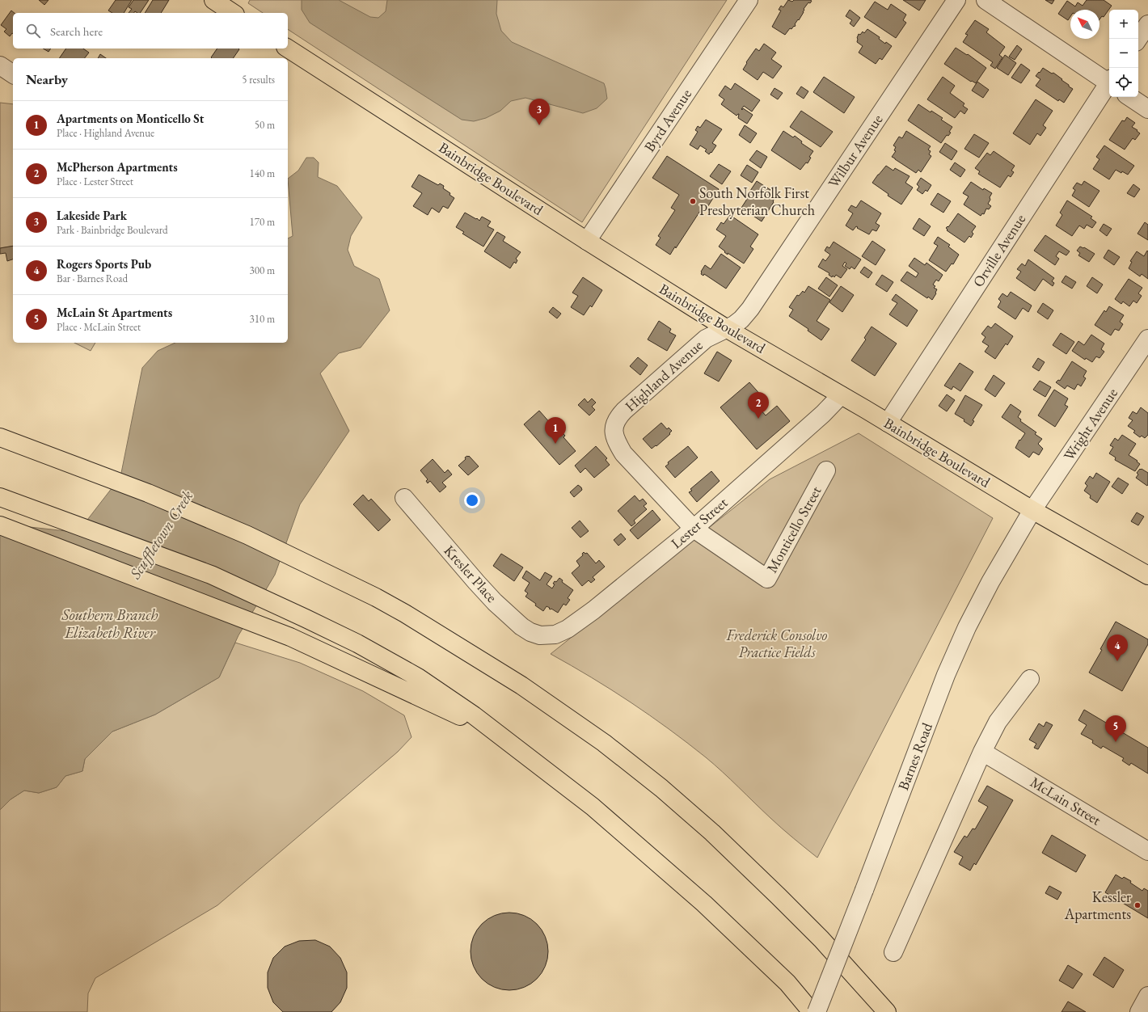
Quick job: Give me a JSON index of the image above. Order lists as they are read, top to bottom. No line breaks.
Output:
{"streets":{"main road":["Bainbridge Boulevard"],"street":["Byrd Avenue","Wilbur Avenue","Orville Avenue","Highland Avenue","Wright Avenue","Lester Street","Monticello Street","Kresler Place","Barnes Road","McLain Street"]},"crossings":[["Byrd Avenue","Bainbridge Boulevard"],["Wilbur Avenue","Bainbridge Boulevard"],["Wilbur Avenue","Highland Avenue"],["Bainbridge Boulevard","Orville Avenue"],["Bainbridge Boulevard","Highland Avenue"],["Bainbridge Boulevard","Wright Avenue"],["Bainbridge Boulevard","Lester Street"],["Bainbridge Boulevard","Barnes Road"],["Highland Avenue","Lester Street"],["Highland Avenue","Monticello Street"],["Wright Avenue","Barnes Road"],["Lester Street","Monticello Street"],["Lester Street","Kresler Place"]],"water":["Scuffletown Creek","Southern Branch Elizabeth River"],"parks":["Frederick Consolvo Practice Fields"],"places":["South Norfolk First Presbyterian Church","Kessler Apartments"],"north":"top left","page":{"map_buttons":["+","−"],"search":"Search here","heading":["Nearby","5 results"],"pins":["3","2","1","4","5"],"list":[{"mark":"1","name":"Apartments on Monticello St","note":"Place · Highland Avenue","value":"50 m"},{"mark":"2","name":"McPherson Apartments","note":"Place · Lester Street","value":"140 m"},{"mark":"3","name":"Lakeside Park","note":"Park · Bainbridge Boulevard","value":"170 m"},{"mark":"4","name":"Rogers Sports Pub","note":"Bar · Barnes Road","value":"300 m"},{"mark":"5","name":"McLain St Apartments","note":"Place · McLain Street","value":"310 m"}]}}
